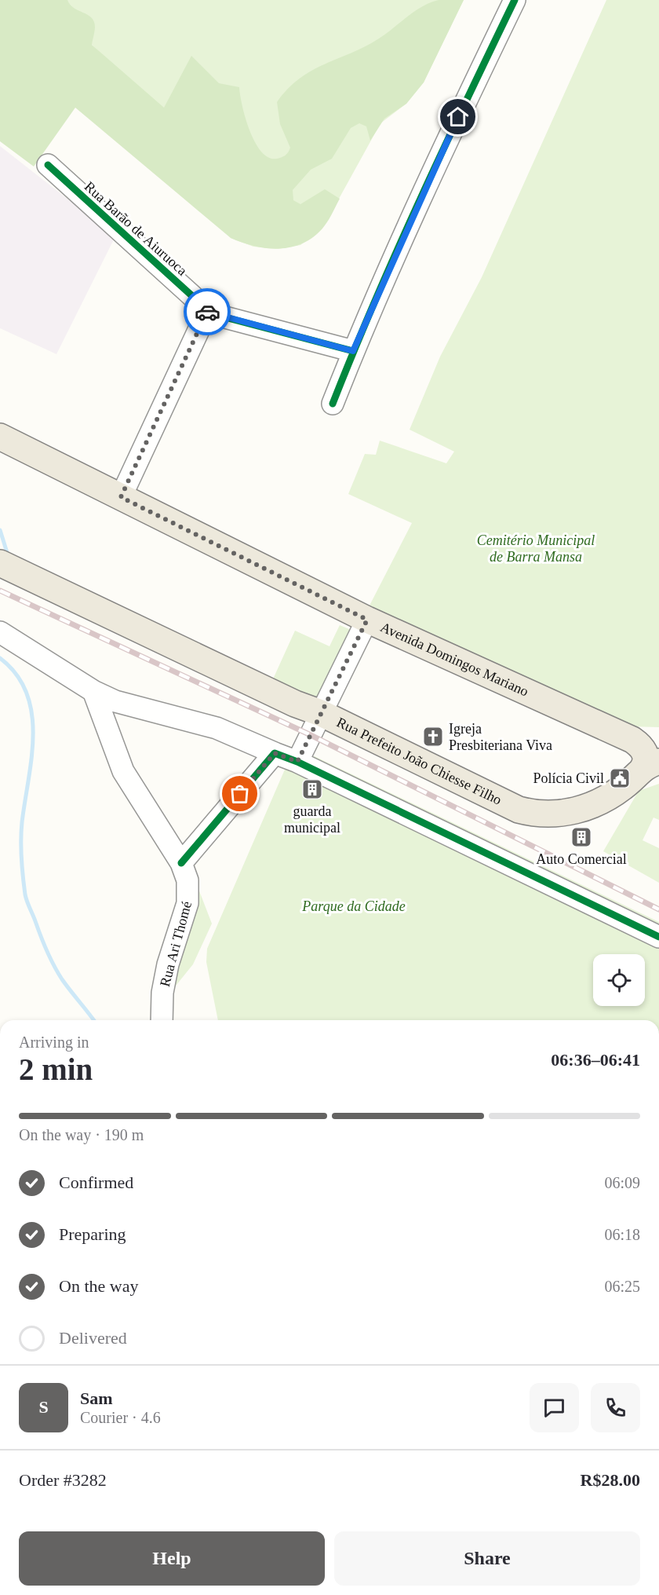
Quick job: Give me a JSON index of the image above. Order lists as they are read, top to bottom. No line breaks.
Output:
{"streets":{"main road":["Avenida Domingos Mariano","Rua Prefeito João Chiesse Filho"],"street":["Rua Barão de Aiuruoca","Rua Ari Thomé"]},"parks":["Cemitério Municipal de Barra Mansa","Parque da Cidade"],"places":{"church":["Igreja Presbiteriana Viva"],"public building":["Polícia Civil"],"building":["guarda municipal","Auto Comercial"]},"page":{"heading":["2 min","Arriving in","06:36–06:41"],"panel":["Sam","Courier · 4.6","Order #3282","R$28.00"],"bar":"On the way · 190 m","list":[["Confirmed","06:09"],["Preparing","06:18"],["On the way","06:25"],"Delivered"],"round":"S","buttons":["Help","Share"]}}
